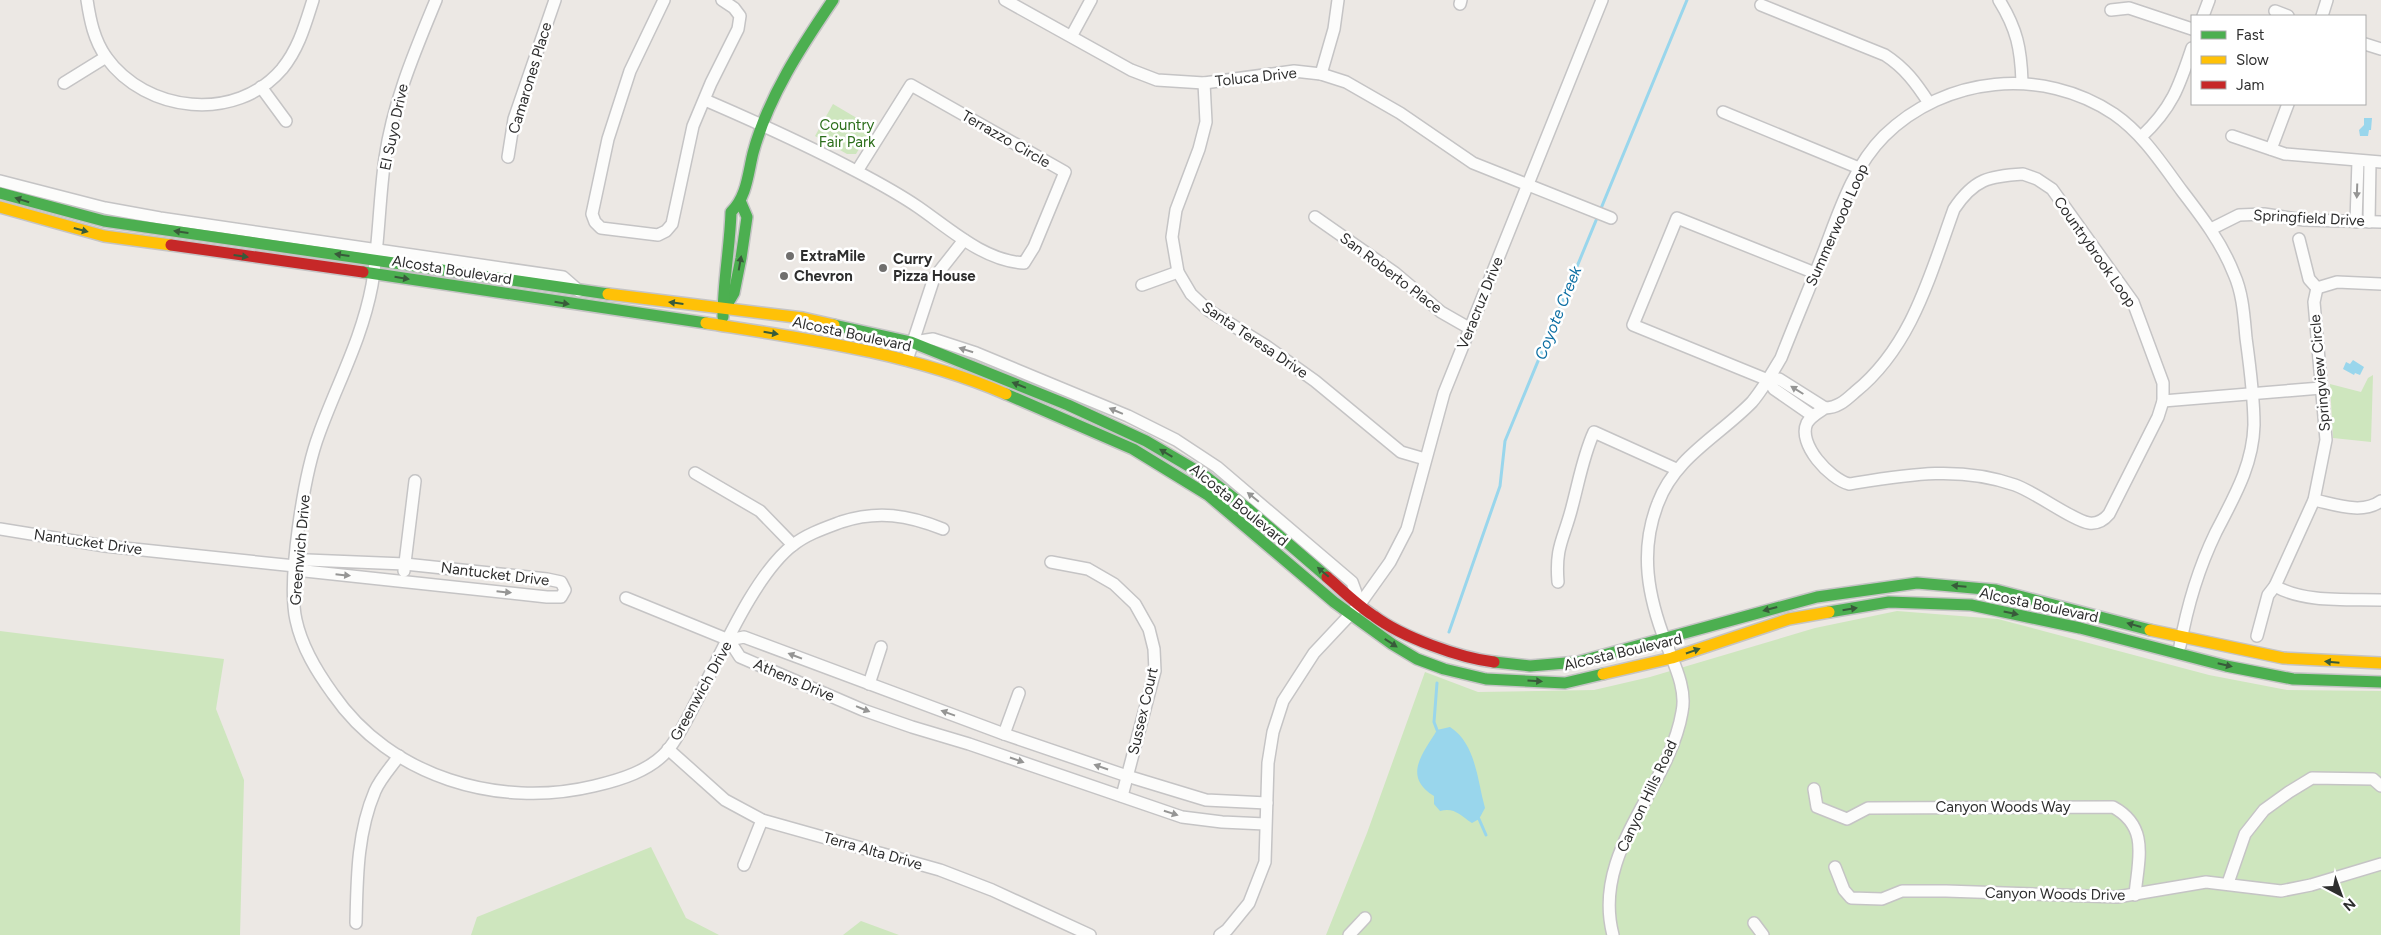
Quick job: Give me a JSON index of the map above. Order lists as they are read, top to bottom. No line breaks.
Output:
{"streets":{"main road":["Alcosta Boulevard"],"street":["Toluca Drive","Camarones Place","El Suyo Drive","Terrazzo Circle","Springfield Drive","Summerwood Loop","Countrybrook Loop","San Roberto Place","Veracruz Drive","Santa Teresa Drive","Springview Circle","Nantucket Drive","Greenwich Drive","Athens Drive","Sussex Court","Canyon Hills Road","Canyon Woods Way","Terra Alta Drive","Canyon Woods Drive"]},"crossings":[["Toluca Drive","Veracruz Drive"],["Toluca Drive","Santa Teresa Drive"],["El Suyo Drive","Alcosta Boulevard"],["El Suyo Drive","Greenwich Drive"],["Springfield Drive","Summerwood Loop"],["Summerwood Loop","Alcosta Boulevard"],["Summerwood Loop","Canyon Hills Road"],["Alcosta Boulevard","Veracruz Drive"],["Alcosta Boulevard","Greenwich Drive"],["Alcosta Boulevard","Canyon Hills Road"],["San Roberto Place","Veracruz Drive"],["Veracruz Drive","Santa Teresa Drive"],["Nantucket Drive","Greenwich Drive"],["Greenwich Drive","Athens Drive"],["Greenwich Drive","Terra Alta Drive"],["Athens Drive","Sussex Court"],["Canyon Woods Way","Canyon Woods Drive"]],"water":["Coyote Creek"],"parks":["Country Fair Park"],"places":["ExtraMile","Curry Pizza House","Chevron"],"legend":["Fast","Slow","Jam"],"north":"bottom right"}
